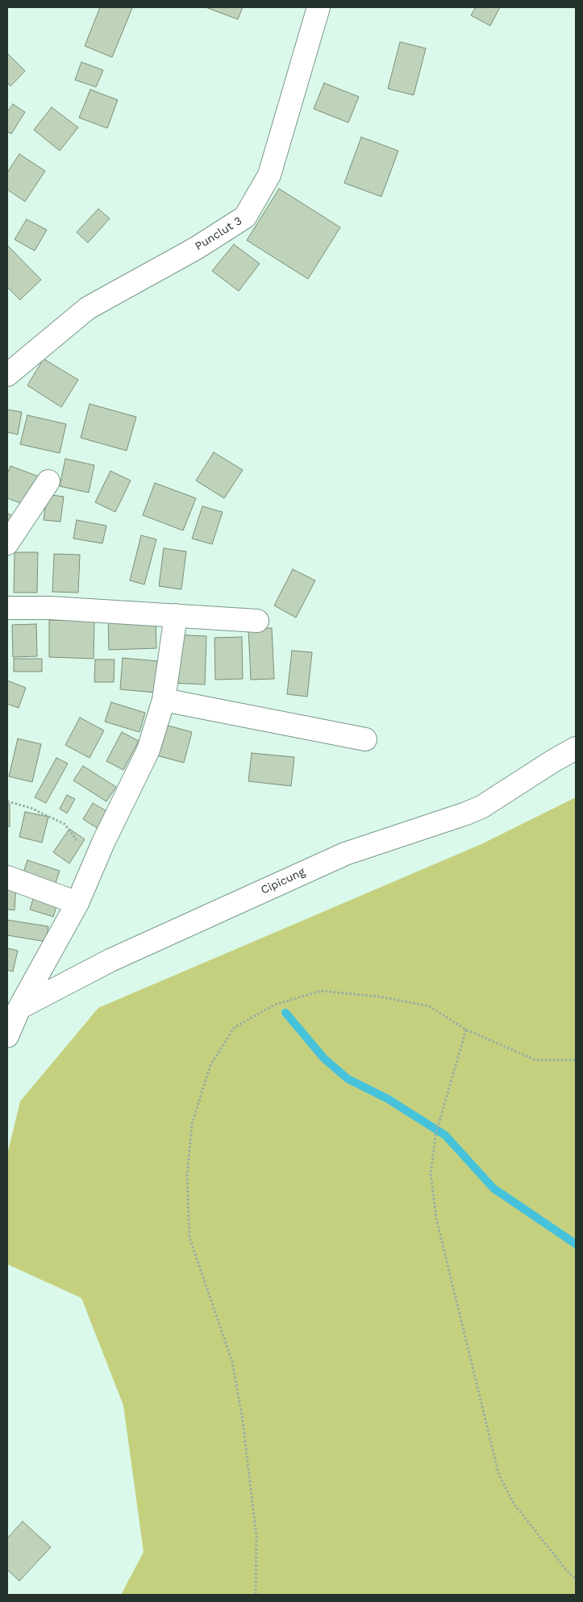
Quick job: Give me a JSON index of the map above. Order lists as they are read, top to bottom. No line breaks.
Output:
{"streets":{"street":["Punclut 3","Cipicung"]}}
